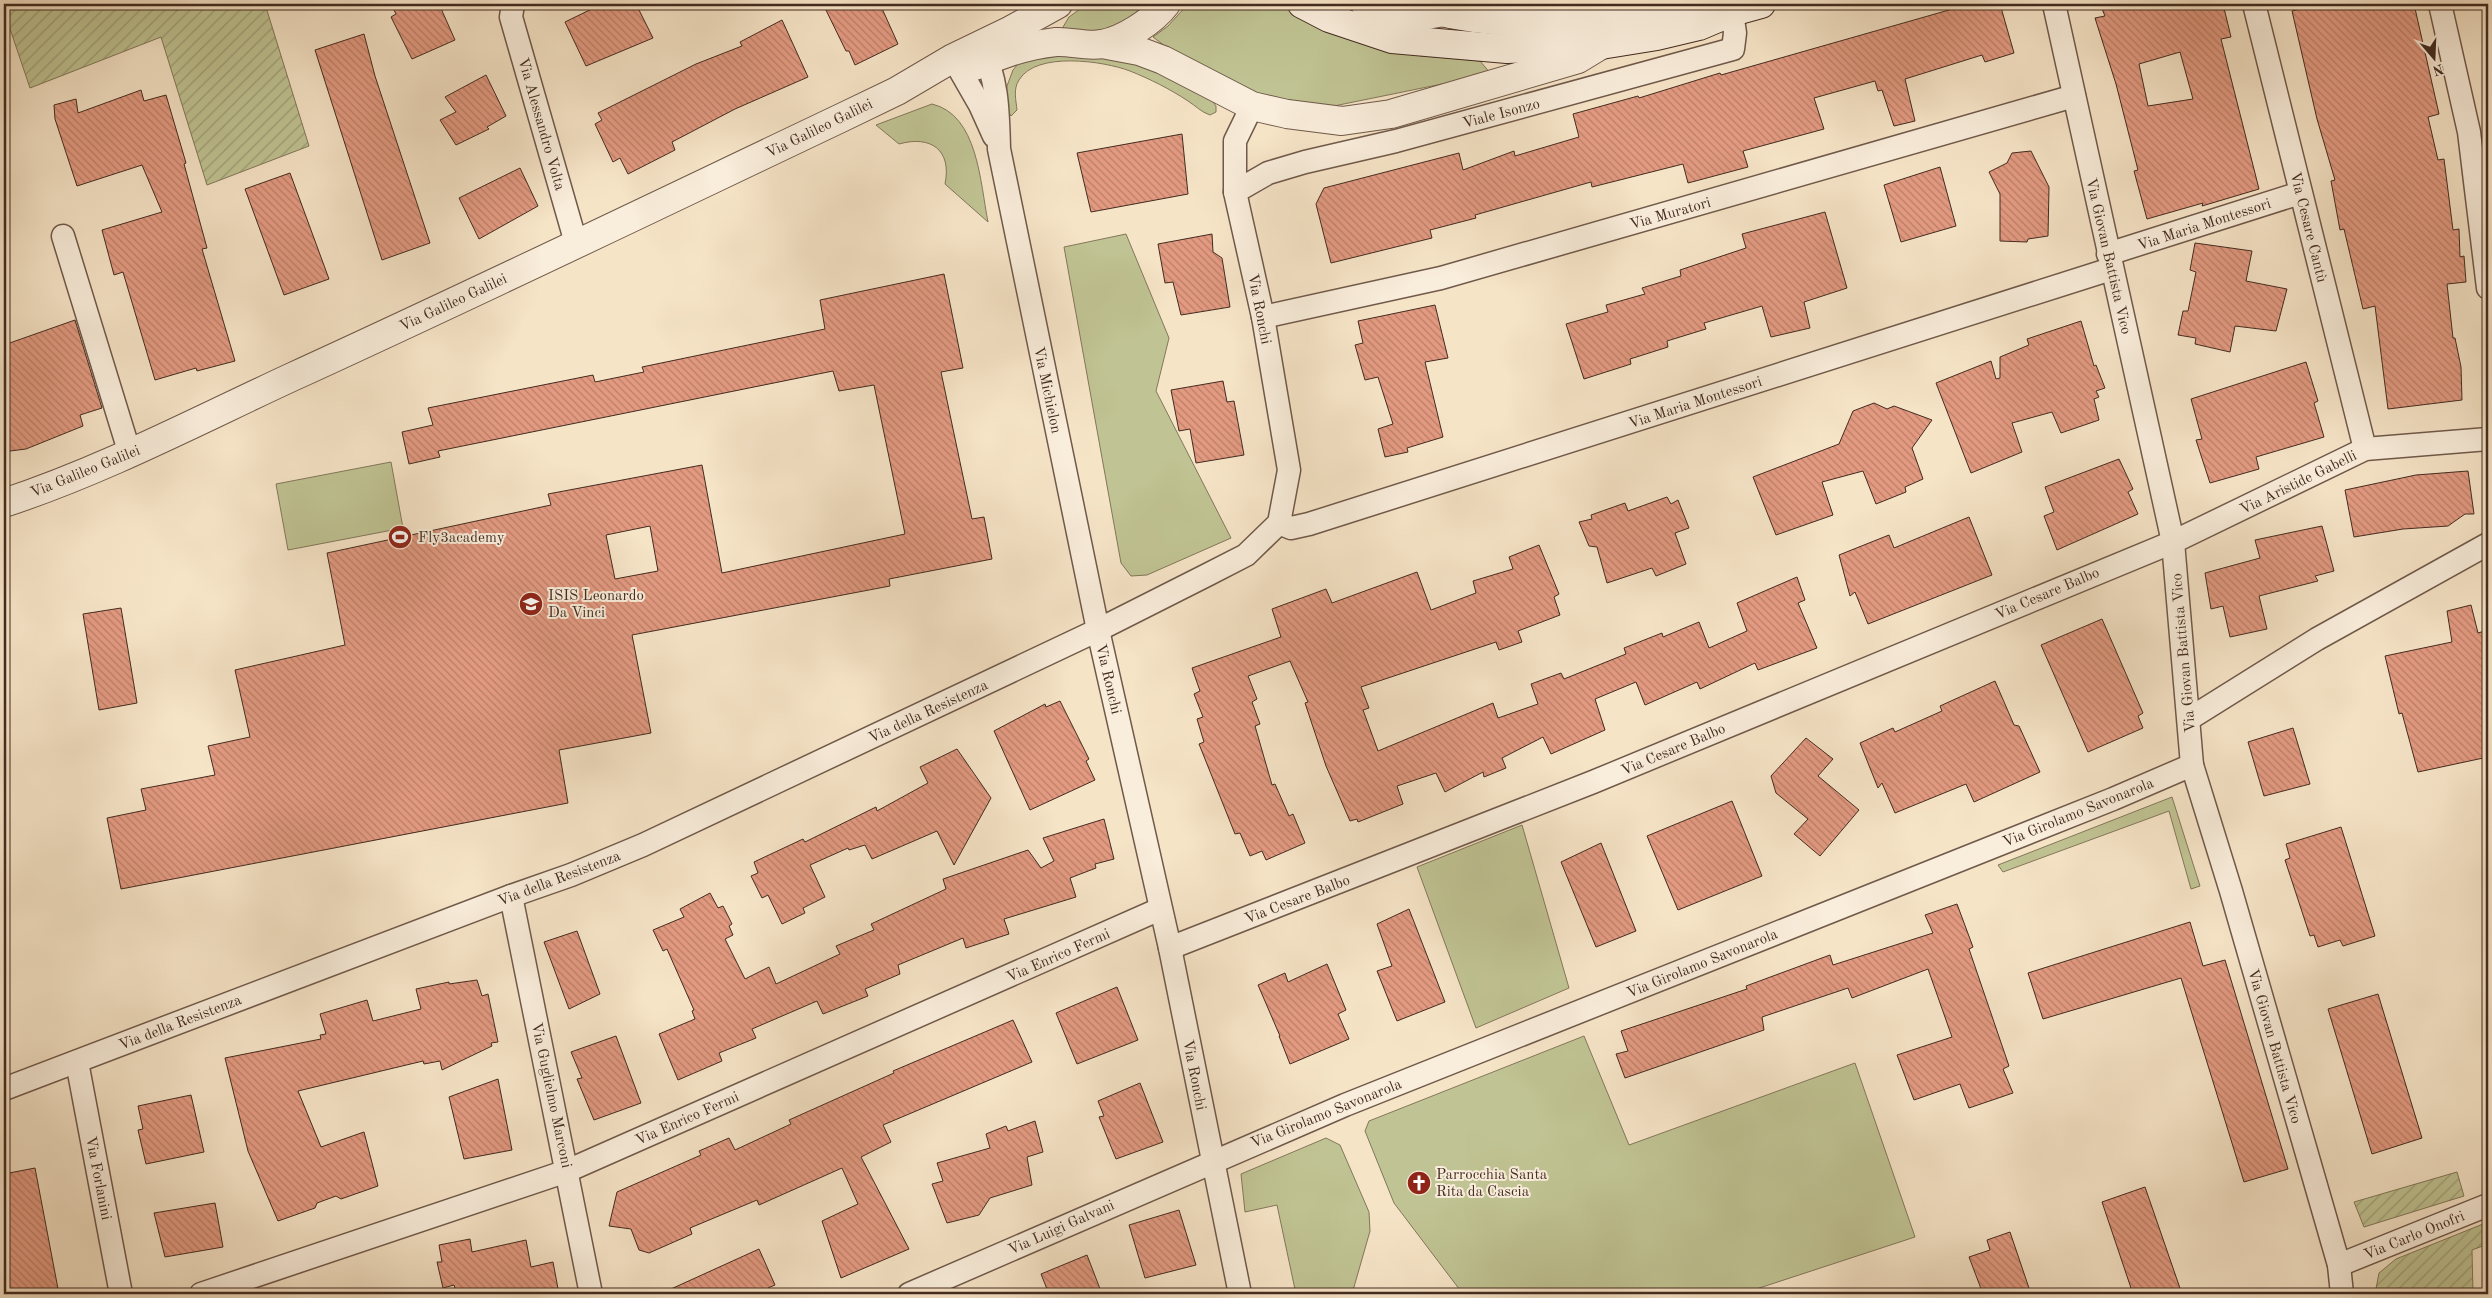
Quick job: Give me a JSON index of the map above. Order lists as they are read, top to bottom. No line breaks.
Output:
{"streets":{"street":["Viale Isonzo","Via Alessandro Volta","Via Galileo Galilei","Via Muratori","Via Maria Montessori","Via Cesare Cantù","Via Giovan Battista Vico","Via Ronchi","Via Michielon","Via Aristide Gabelli","Via Cesare Balbo","Via della Resistenza","Via Girolamo Savonarola","Via Enrico Fermi","Via Guglielmo Marconi","Via Forlanini","Via Luigi Galvani","Via Carlo Onofri"]},"crossings":[["Viale Isonzo","Via Galileo Galilei"],["Viale Isonzo","Via Ronchi"],["Via Alessandro Volta","Via Galileo Galilei"],["Via Galileo Galilei","Via Michielon"],["Via Muratori","Via Giovan Battista Vico"],["Via Muratori","Via Ronchi"],["Via Maria Montessori","Via Cesare Cantù"],["Via Maria Montessori","Via Giovan Battista Vico"],["Via Maria Montessori","Via Ronchi"],["Via Cesare Cantù","Via Aristide Gabelli"],["Via Giovan Battista Vico","Via Aristide Gabelli"],["Via Giovan Battista Vico","Via Cesare Balbo"],["Via Giovan Battista Vico","Via Girolamo Savonarola"],["Via Giovan Battista Vico","Via Carlo Onofri"],["Via Ronchi","Via Michielon"],["Via Ronchi","Via Cesare Balbo"],["Via Ronchi","Via della Resistenza"],["Via Ronchi","Via Girolamo Savonarola"],["Via Ronchi","Via Enrico Fermi"],["Via Ronchi","Via Luigi Galvani"],["Via Michielon","Via della Resistenza"],["Via Aristide Gabelli","Via Cesare Balbo"],["Via della Resistenza","Via Guglielmo Marconi"],["Via della Resistenza","Via Forlanini"],["Via Girolamo Savonarola","Via Luigi Galvani"],["Via Enrico Fermi","Via Guglielmo Marconi"]],"places":{"sports":["Fly3academy"],"school or university":["ISIS Leonardo Da Vinci"],"church":["Parrocchia Santa Rita da Cascia"]},"north":"bottom"}
